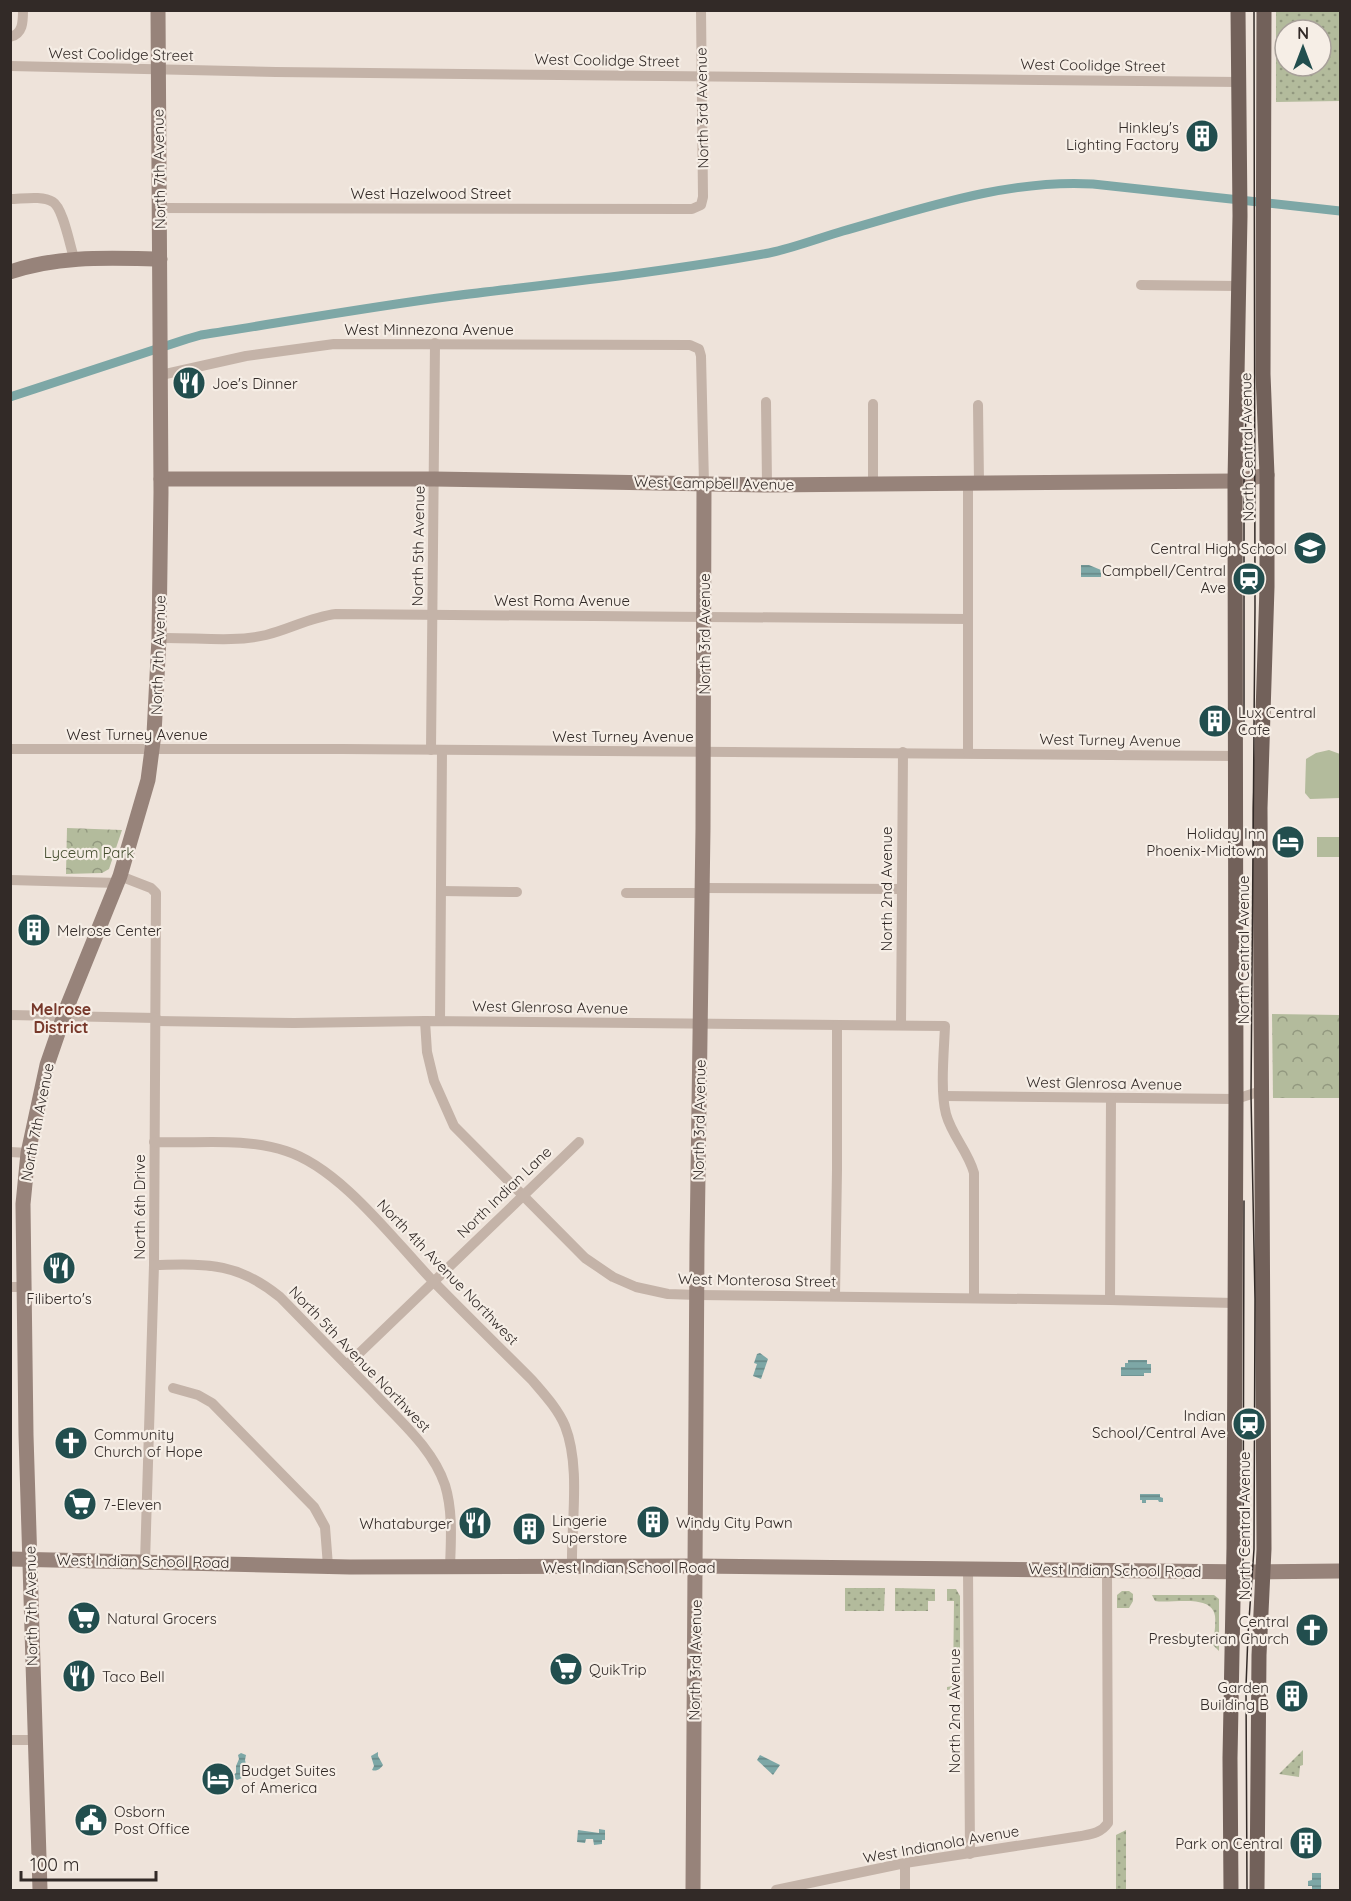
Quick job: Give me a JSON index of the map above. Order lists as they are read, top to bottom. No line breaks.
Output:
{"streets":{"main road":["North 3rd Avenue","North 7th Avenue","North Central Avenue","West Campbell Avenue","West Indian School Road"],"street":["West Coolidge Street","West Hazelwood Street","West Minnezona Avenue","North 5th Avenue","West Roma Avenue","West Turney Avenue","North 2nd Avenue","West Glenrosa Avenue","North Indian Lane","North 6th Drive","North 4th Avenue Northwest","West Monterosa Street","North 5th Avenue Northwest","West Indianola Avenue"]},"crossings":[["West Coolidge Street","North 3rd Avenue"],["West Coolidge Street","North 7th Avenue"],["West Coolidge Street","North Central Avenue"],["North 3rd Avenue","West Hazelwood Street"],["North 3rd Avenue","West Minnezona Avenue"],["North 3rd Avenue","West Campbell Avenue"],["North 3rd Avenue","West Roma Avenue"],["North 3rd Avenue","West Turney Avenue"],["North 3rd Avenue","West Glenrosa Avenue"],["North 3rd Avenue","West Monterosa Street"],["North 3rd Avenue","West Indian School Road"],["North 7th Avenue","West Hazelwood Street"],["North 7th Avenue","West Minnezona Avenue"],["North 7th Avenue","West Campbell Avenue"],["North 7th Avenue","West Roma Avenue"],["North 7th Avenue","West Turney Avenue"],["North 7th Avenue","West Glenrosa Avenue"],["North 7th Avenue","North 6th Drive"],["North 7th Avenue","West Indian School Road"],["West Minnezona Avenue","North 5th Avenue"],["North Central Avenue","West Campbell Avenue"],["North Central Avenue","West Turney Avenue"],["North Central Avenue","West Glenrosa Avenue"],["North Central Avenue","West Monterosa Street"],["North Central Avenue","West Indian School Road"],["West Campbell Avenue","North 5th Avenue"],["North 5th Avenue","West Roma Avenue"],["North 5th Avenue","West Turney Avenue"],["North 5th Avenue","West Glenrosa Avenue"],["West Turney Avenue","North 2nd Avenue"],["North 2nd Avenue","West Glenrosa Avenue"],["North 2nd Avenue","West Indian School Road"],["North 2nd Avenue","West Indianola Avenue"],["West Glenrosa Avenue","North 6th Drive"],["West Glenrosa Avenue","West Monterosa Street"],["North Indian Lane","North 4th Avenue Northwest"],["North Indian Lane","West Monterosa Street"],["North Indian Lane","North 5th Avenue Northwest"],["North 6th Drive","North 4th Avenue Northwest"],["North 6th Drive","North 5th Avenue Northwest"],["North 6th Drive","West Indian School Road"],["North 4th Avenue Northwest","West Indian School Road"],["North 5th Avenue Northwest","West Indian School Road"],["West Indian School Road","West Indianola Avenue"]],"districts":["Melrose District"],"parks":["Lyceum Park"],"places":{"building":["Hinkley's Lighting Factory","Lux Central Cafe","Melrose Center","Windy City Pawn","Lingerie Superstore","Garden Building B","Park on Central"],"restaurant":["Joe's Dinner","Filiberto's","Whataburger","Taco Bell"],"school or university":["Central High School"],"station":["Campbell/Central Ave","Indian School/Central Ave"],"hotel":["Holiday Inn Phoenix-Midtown","Budget Suites of America"],"church":["Community Church of Hope","Central Presbyterian Church"],"supermarket":["7-Eleven","Natural Grocers","QuikTrip"],"public building":["Osborn Post Office"]},"scale_bar":"100 m","north":"top"}
